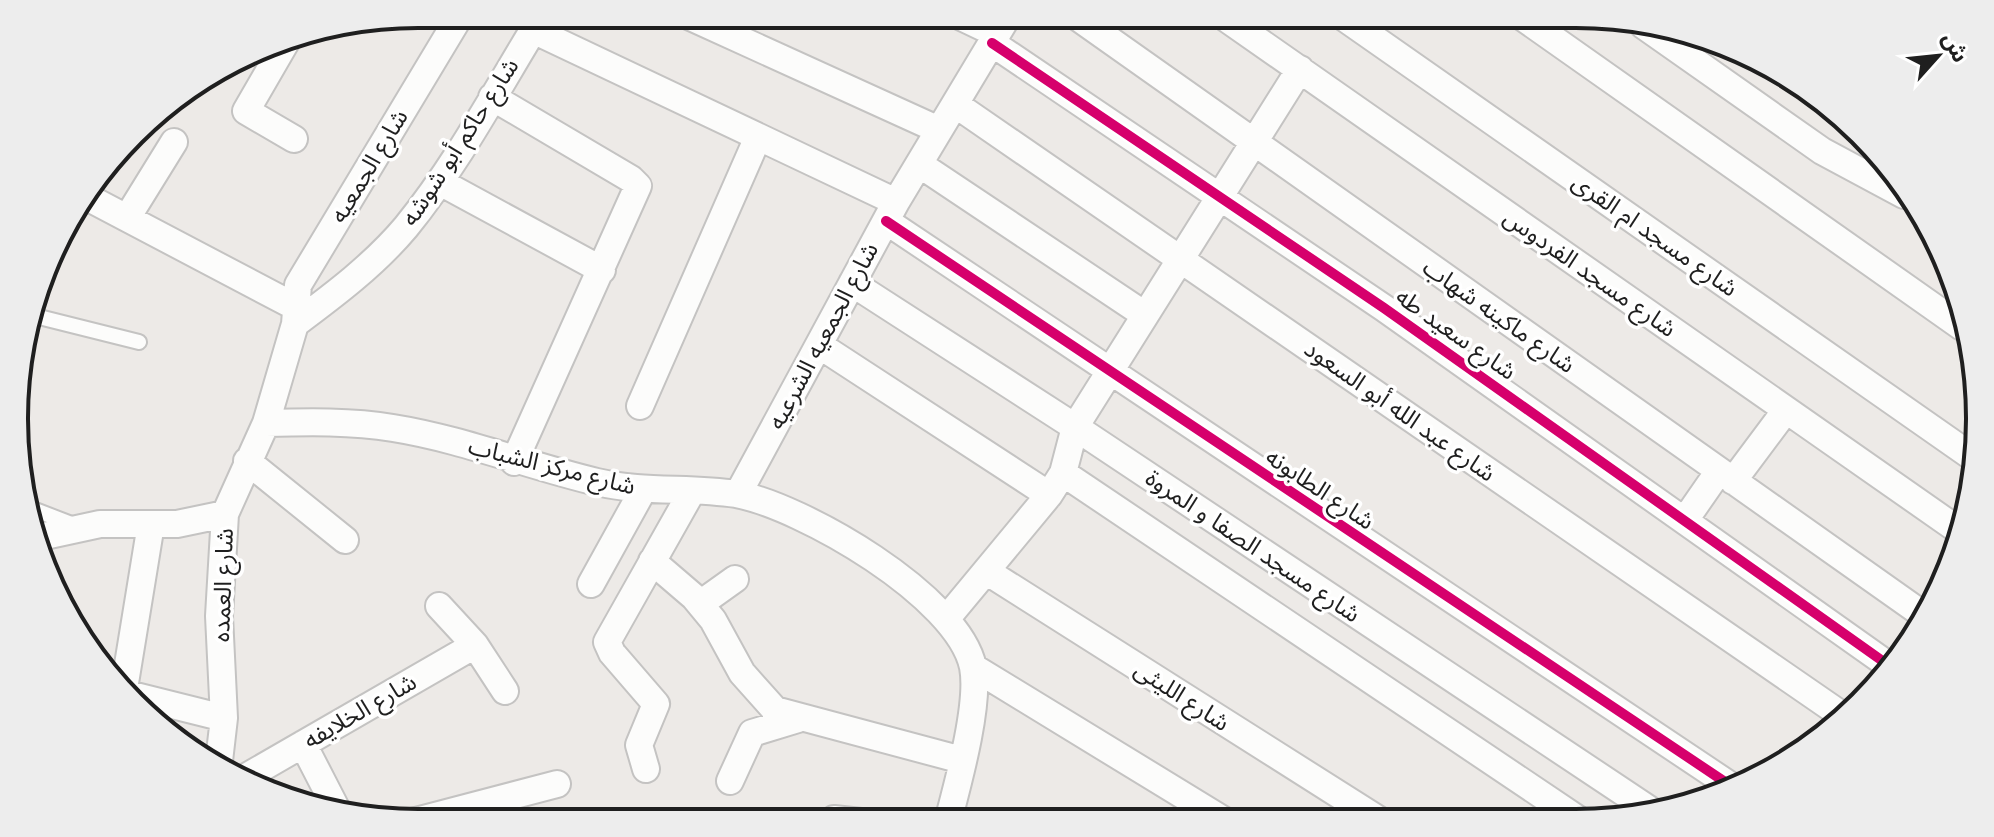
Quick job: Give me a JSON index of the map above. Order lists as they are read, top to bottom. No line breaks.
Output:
{"streets":{"street":["شارع حاكم أبو شوشه","شارع الجمعيه","شارع مسجد ام القرى","شارع مسجد الفردوس","شارع ماكينه شهاب","شارع سعيد طه","شارع الجمعيه الشرعيه","شارع عبد الله أبو السعود","شارع مركز الشباب","شارع الطابونه","شارع مسجد الصفا و المروة","شارع العمده","شارع الليثى","شارع الخلايفه"]},"crossings":[["شارع حاكم أبو شوشه","شارع الجمعيه"],["شارع حاكم أبو شوشه","شارع العمده"],["شارع الجمعيه","شارع العمده"],["شارع سعيد طه","شارع الجمعيه الشرعيه"],["شارع الجمعيه الشرعيه","شارع عبد الله أبو السعود"],["شارع الجمعيه الشرعيه","شارع مركز الشباب"],["شارع الجمعيه الشرعيه","شارع الطابونه"],["شارع الجمعيه الشرعيه","شارع مسجد الصفا و المروة"],["شارع مركز الشباب","شارع العمده"]],"north":"top right"}
